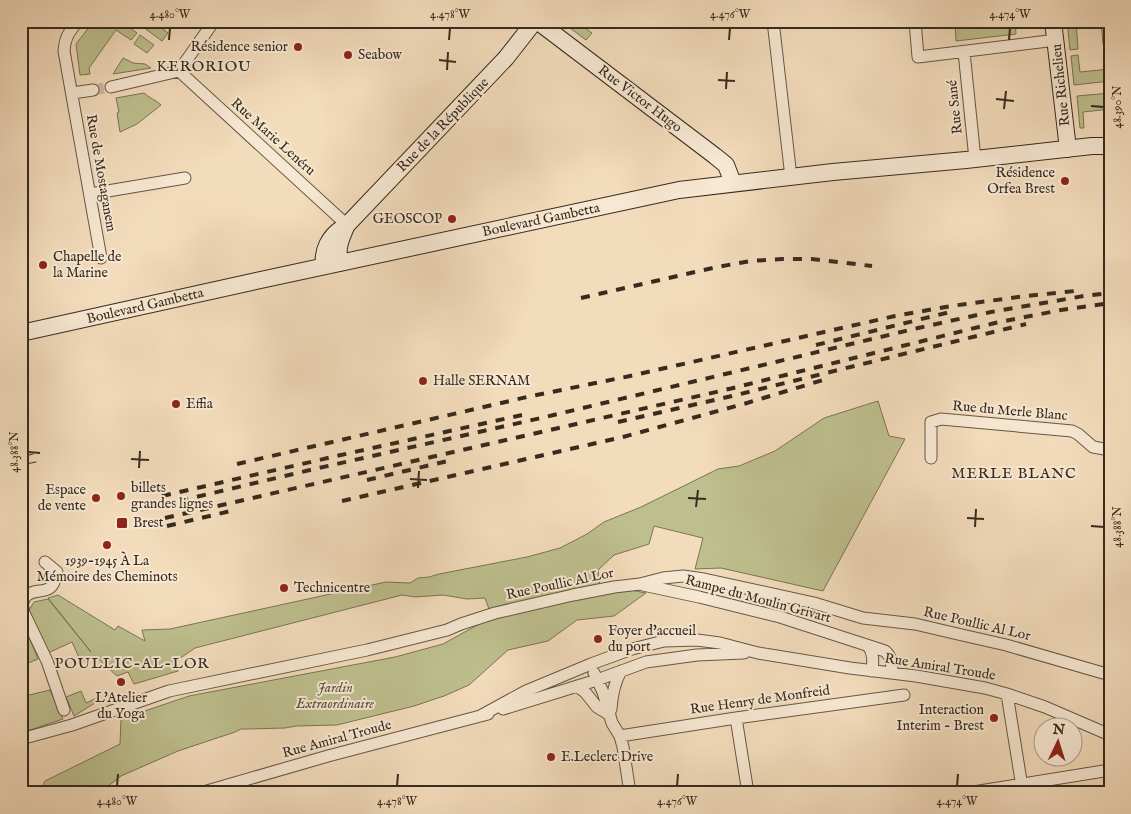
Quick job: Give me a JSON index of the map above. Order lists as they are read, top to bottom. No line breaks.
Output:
{"streets":{"street":["Rue Richelieu","Rue Victor Hugo","Rue Sané","Rue de la République","Rue Marie Lenéru","Rue de Mostaganem","Boulevard Gambetta","Rue du Merle Blanc","Rue Poullic Al Lor","Rampe du Moulin Grivart","Rue Amiral Troude","Rue Henry de Monfreid"]},"crossings":[["Rue Richelieu","Boulevard Gambetta"],["Rue Victor Hugo","Rue de la République"],["Rue Victor Hugo","Boulevard Gambetta"],["Rue Sané","Boulevard Gambetta"],["Rue de la République","Rue Marie Lenéru"],["Rue de la République","Boulevard Gambetta"],["Rue Poullic Al Lor","Rampe du Moulin Grivart"],["Rampe du Moulin Grivart","Rue Amiral Troude"]],"districts":["KERORIOU","MERLE BLANC","POULLIC-AL-LOR"],"parks":["Jardin Extraordinaire"],"places":{"other":["Résidence senior","Seabow","Résidence Orfea Brest","GEOSCOP","Chapelle de la Marine","Halle SERNAM","Effia","billets grandes lignes","Espace de vente","1939-1945 À La Mémoire des Cheminots","Technicentre","Foyer d'accueil du port","L'Atelier du Yoga","Interaction Interim - Brest","E.Leclerc Drive"],"transit":["Brest"]},"north":"top","coordinates":["4.480°W","4.478°W","4.476°W","4.474°W","48.390°N","48.388°N"]}
